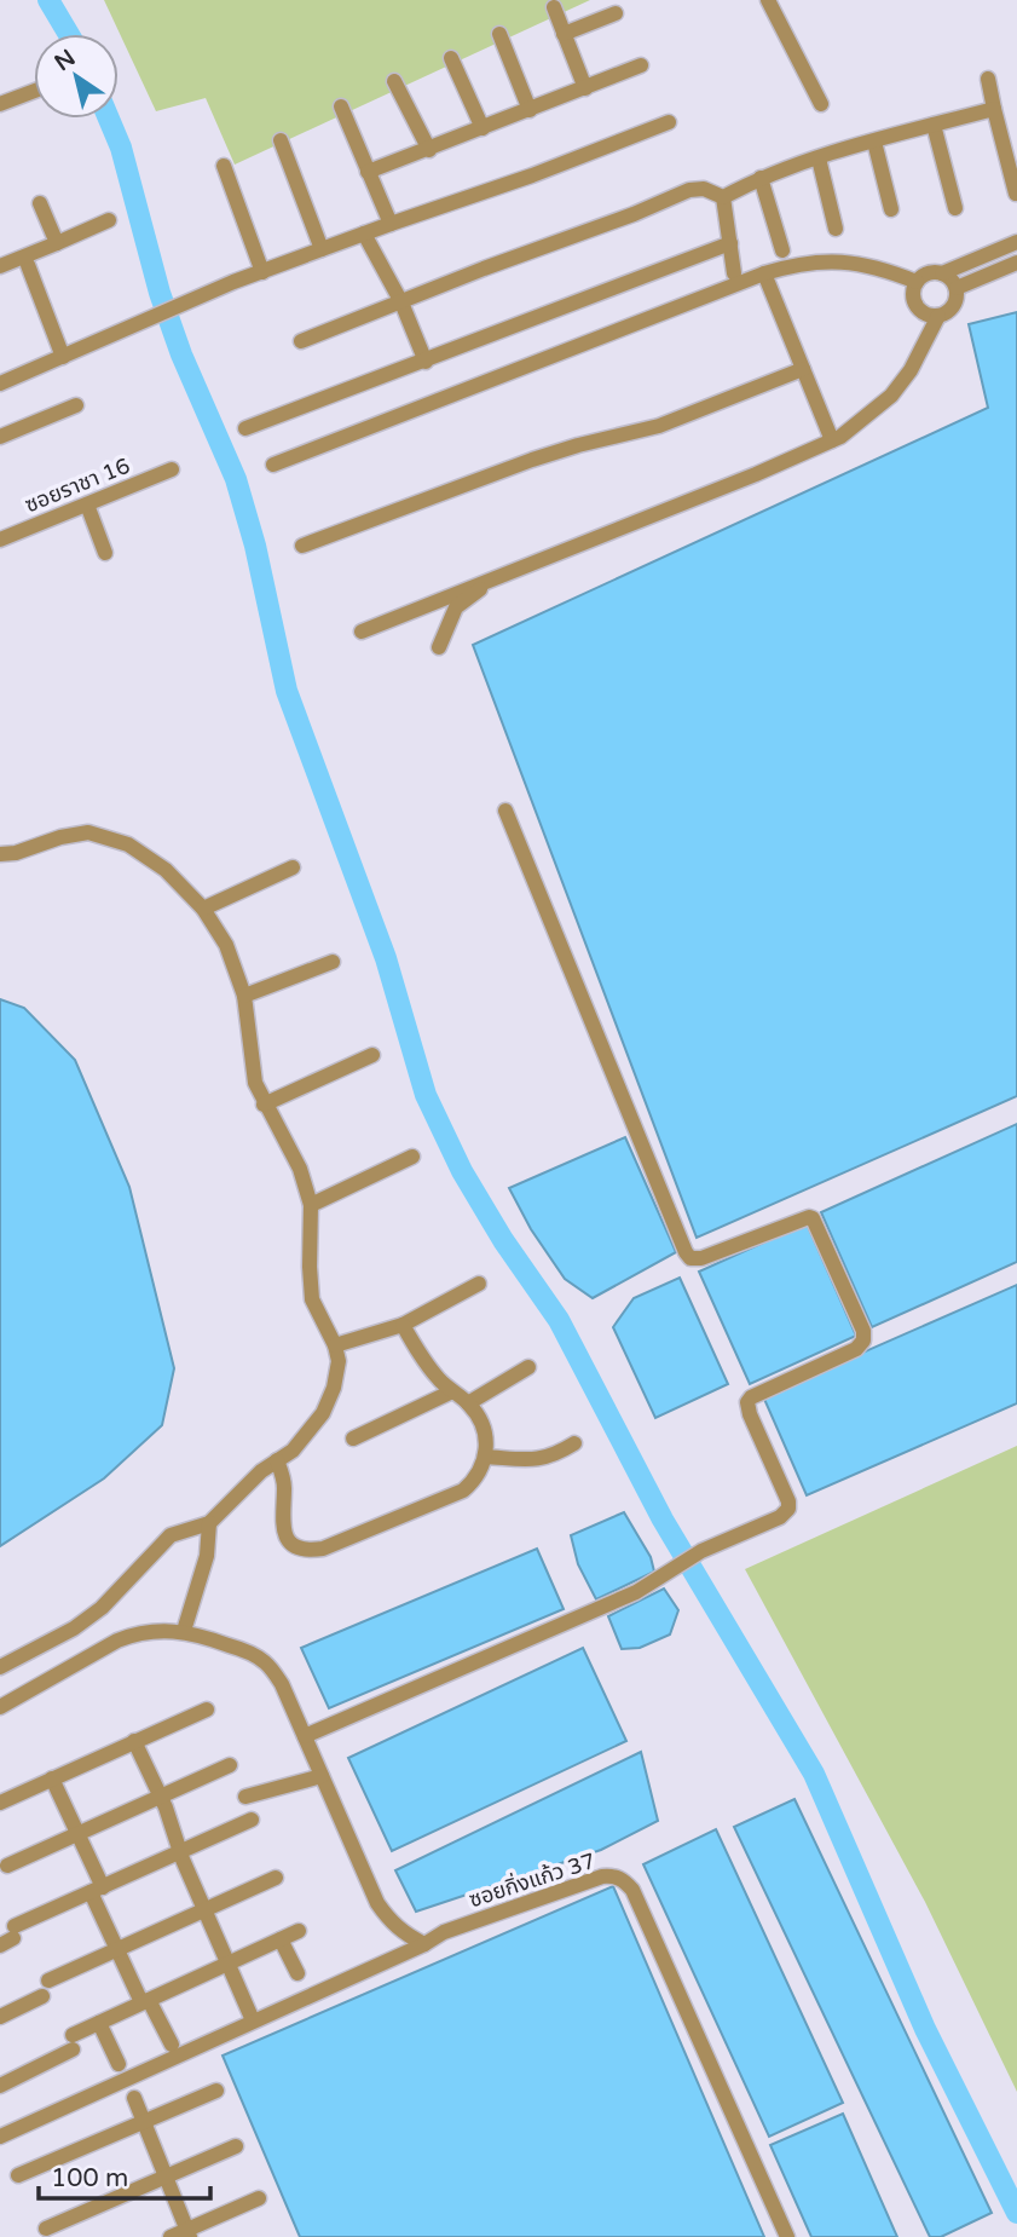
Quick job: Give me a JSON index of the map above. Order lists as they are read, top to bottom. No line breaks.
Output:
{"streets":{"street":["ซอยราชา 16","ซอยกิ่งแก้ว 37"]},"scale_bar":"100 m","north":"top left"}
